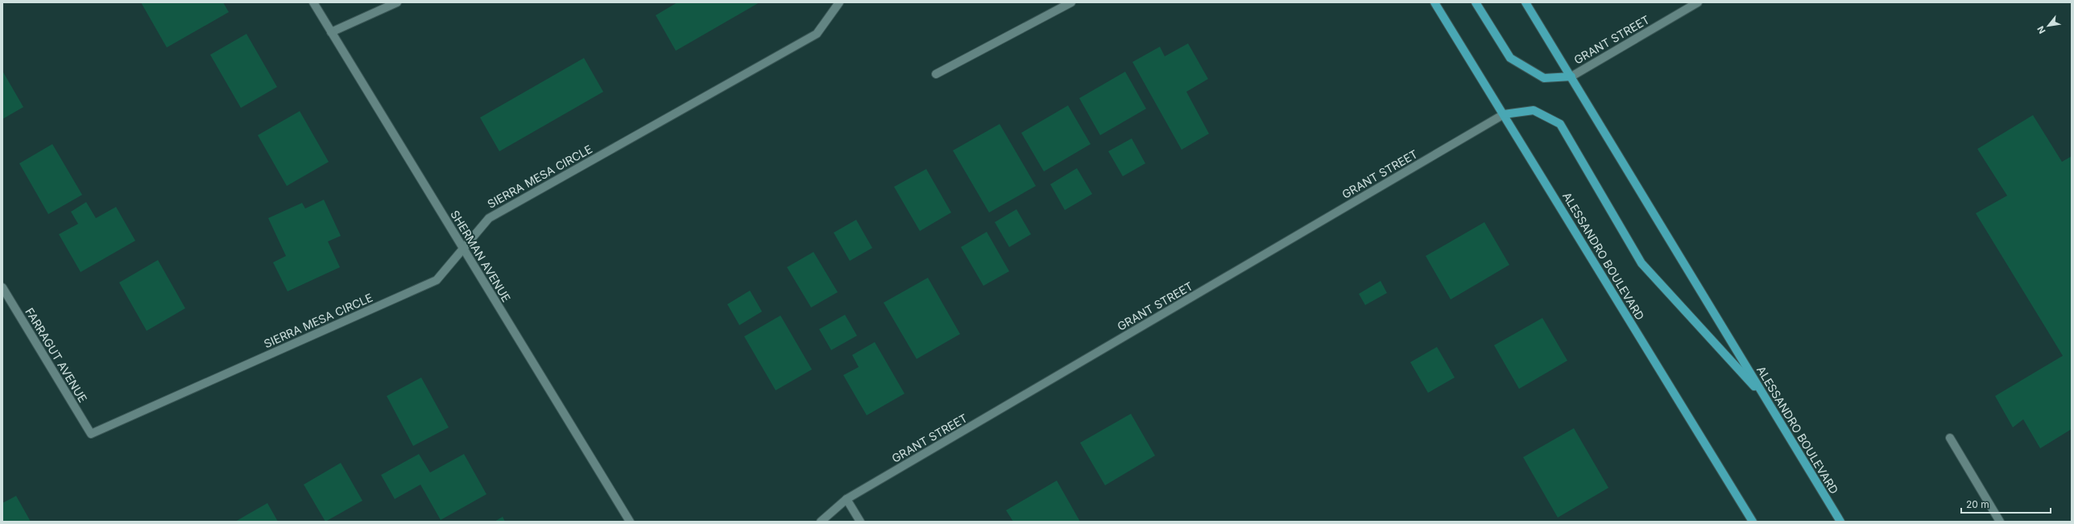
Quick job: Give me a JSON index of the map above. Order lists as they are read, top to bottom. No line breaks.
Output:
{"streets":{"main road":["ALESSANDRO BOULEVARD"],"street":["GRANT STREET","SIERRA MESA CIRCLE","SHERMAN AVENUE","FARRAGUT AVENUE"]},"crossings":[["GRANT STREET","ALESSANDRO BOULEVARD"],["SIERRA MESA CIRCLE","SHERMAN AVENUE"],["SIERRA MESA CIRCLE","FARRAGUT AVENUE"]],"scale_bar":"20 m","north":"bottom left"}
